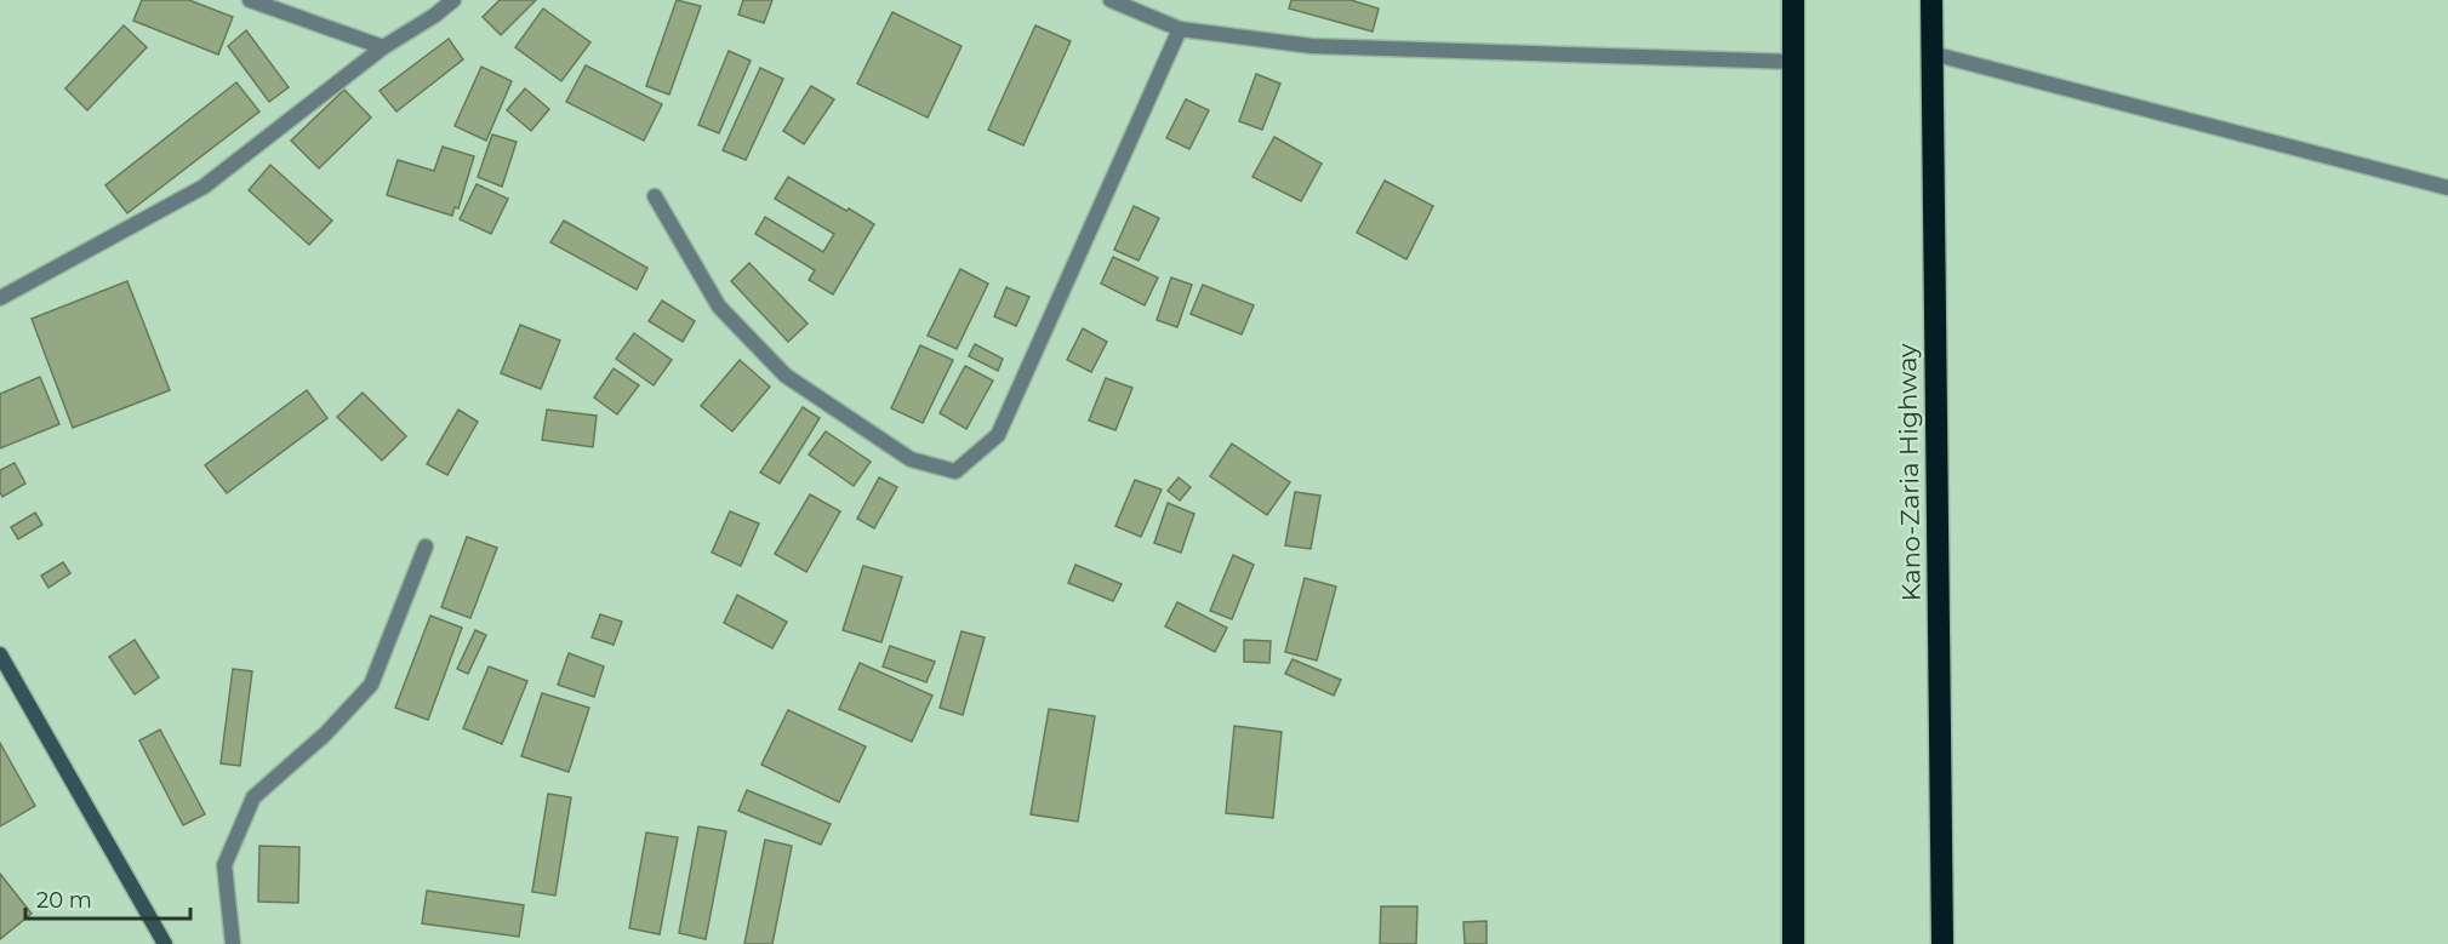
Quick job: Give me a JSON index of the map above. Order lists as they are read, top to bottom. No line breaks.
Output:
{"streets":{"highway":["Kano-Zaria Highway"]},"scale_bar":"20 m"}
